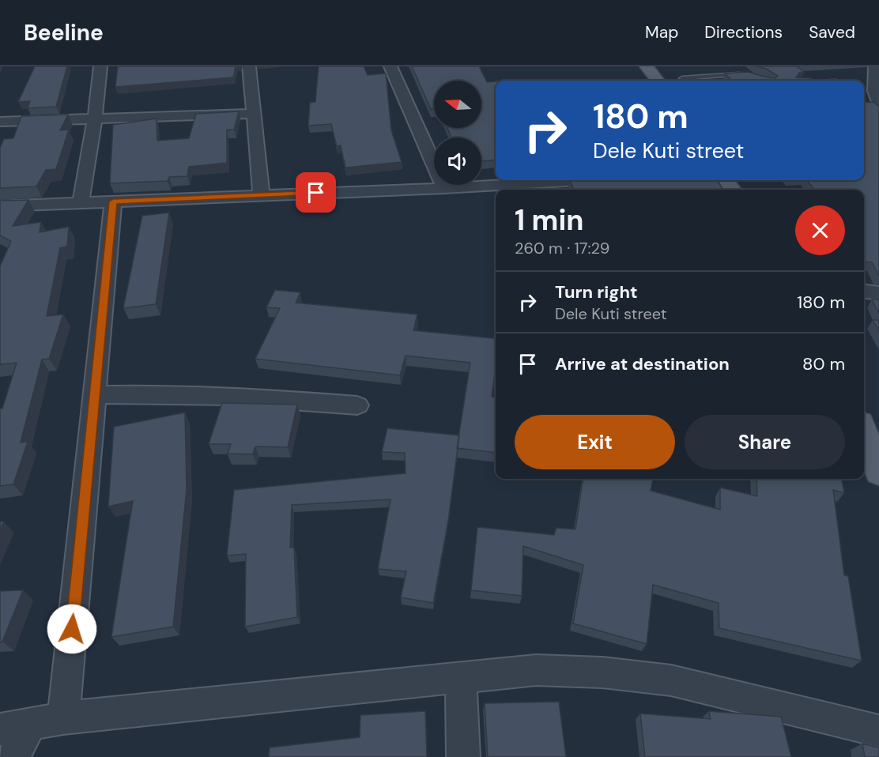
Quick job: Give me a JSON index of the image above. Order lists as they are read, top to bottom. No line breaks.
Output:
{"north":"left","page":{"header":"Beeline","nav":["Map","Directions","Saved"],"turn":["180 m","Dele Kuti street"],"heading":["1 min","260 m · 17:29"],"list":[{"name":"Turn right","note":"Dele Kuti street","value":"180 m"},{"name":"Arrive at destination","value":"80 m"}],"buttons":["Exit","Share"]}}
